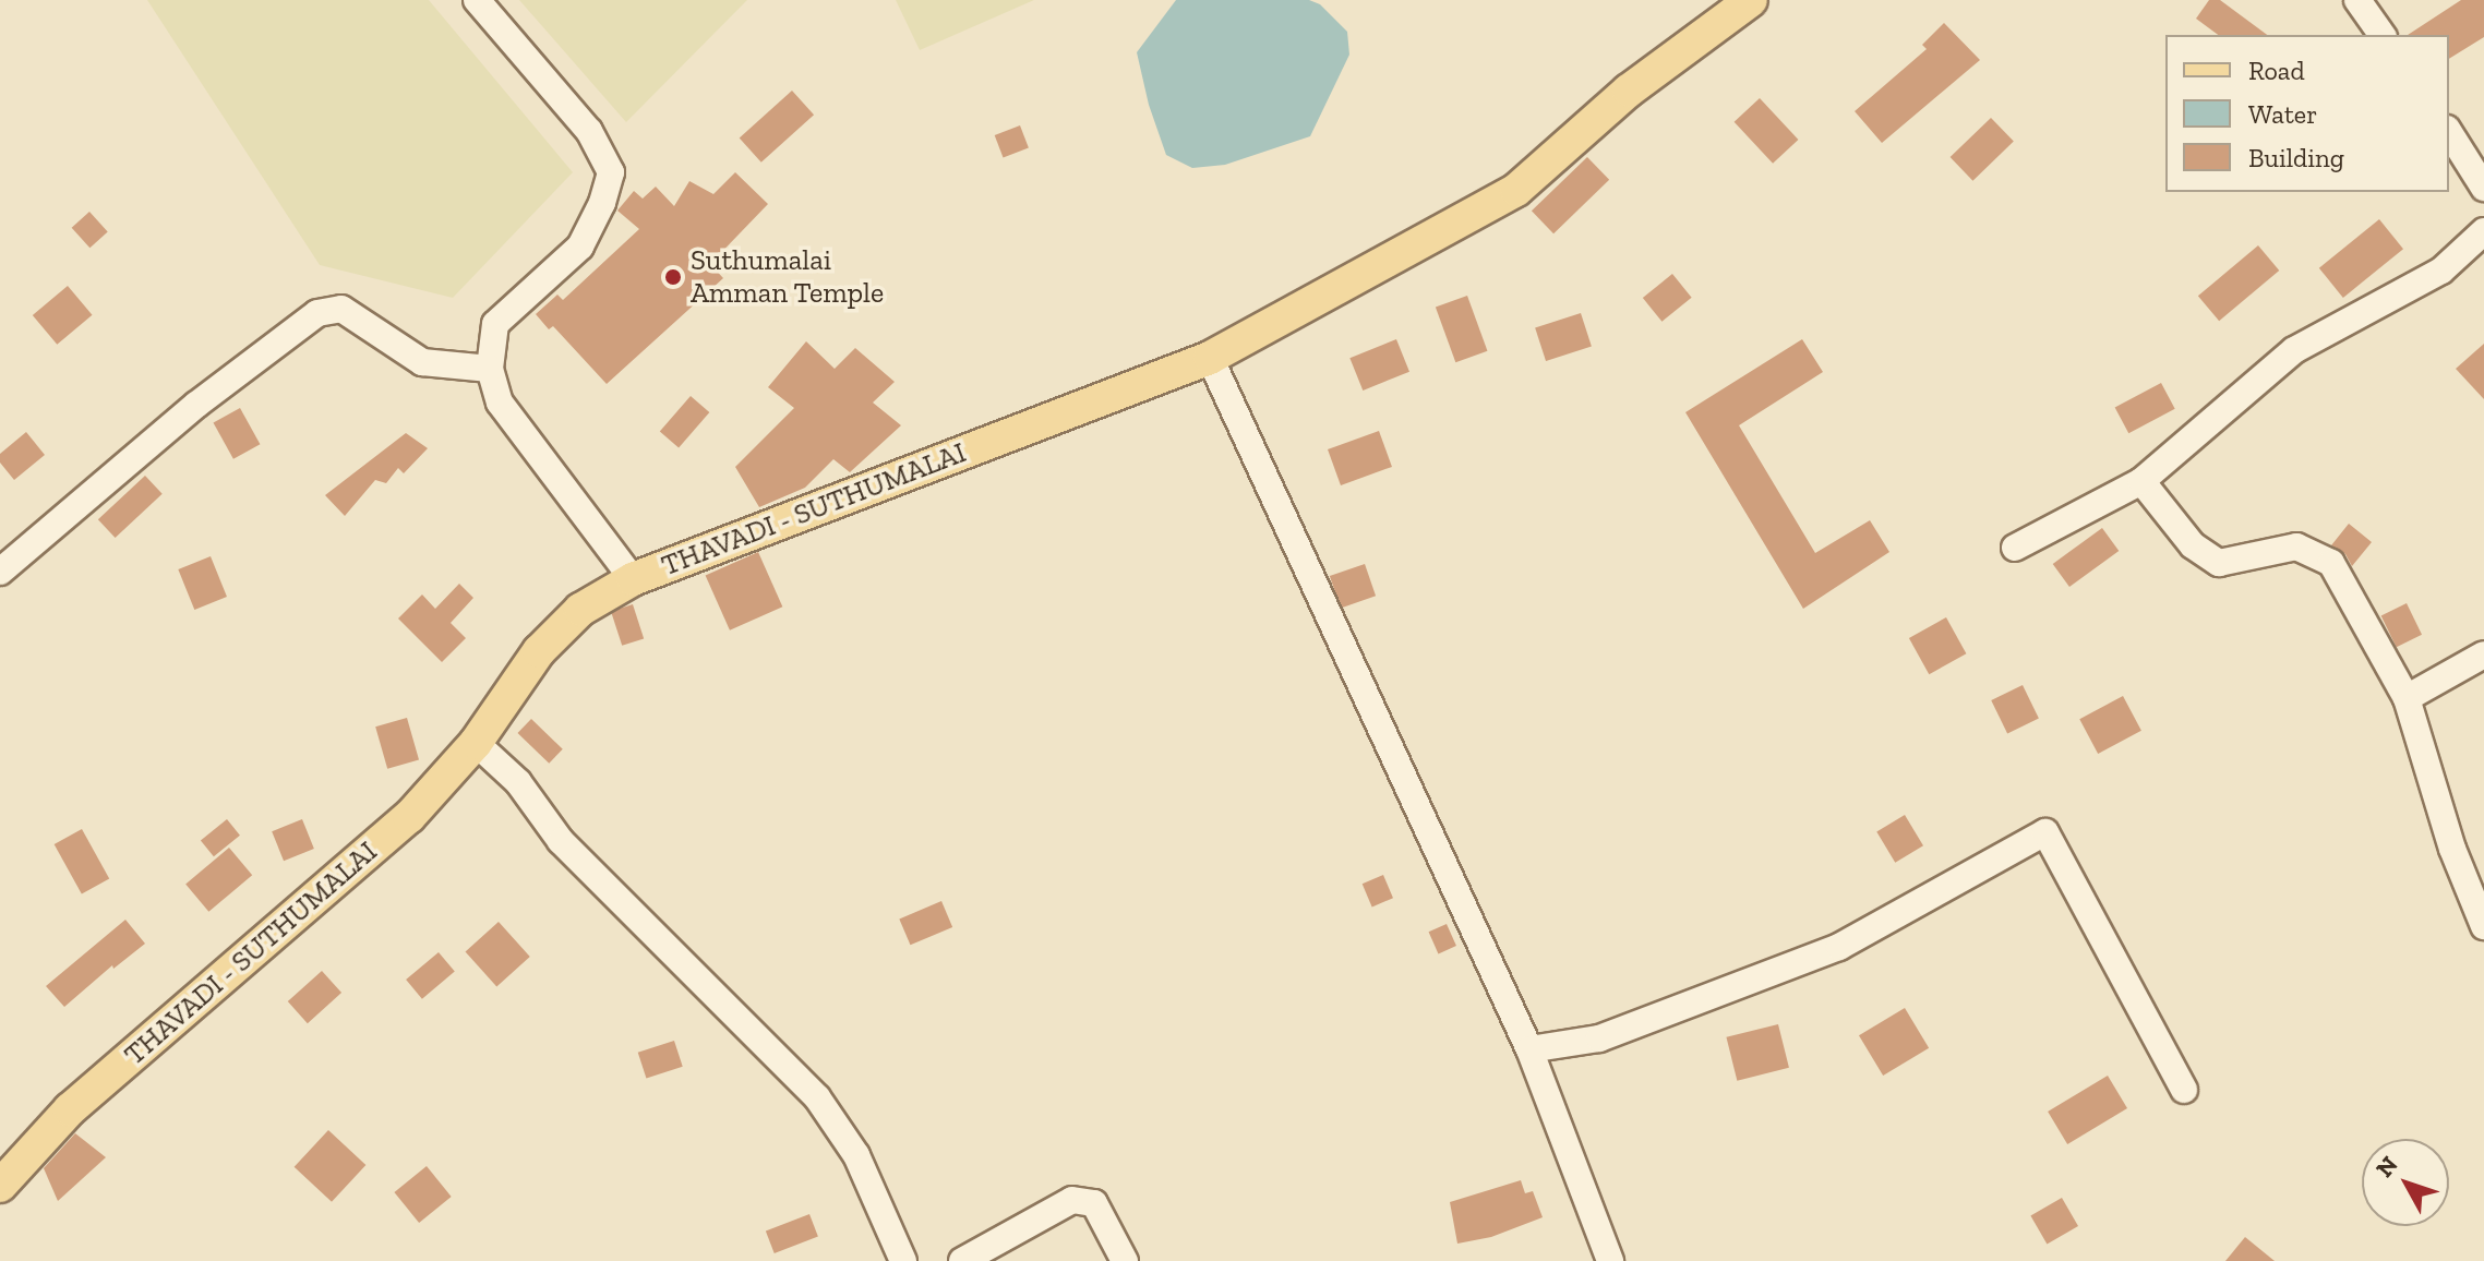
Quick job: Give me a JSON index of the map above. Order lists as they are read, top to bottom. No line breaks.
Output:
{"streets":{"main road":["THAVADI - SUTHUMALAI"]},"places":["Suthumalai Amman Temple"],"legend":["Road","Water","Building"],"north":"top left"}
